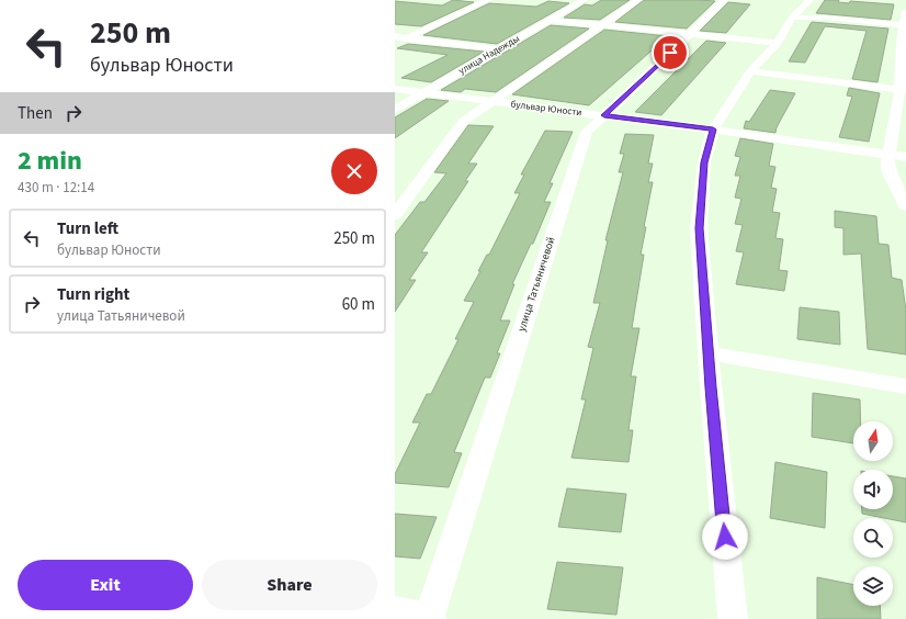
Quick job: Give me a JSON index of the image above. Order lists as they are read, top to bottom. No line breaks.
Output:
{"streets":{"street":["улица Надежды","бульвар Юности","улица Татьяничевой"]},"crossings":[["улица Надежды","бульвар Юности"],["бульвар Юности","улица Татьяничевой"]],"north":"top","page":{"turn":["250 m","бульвар Юности"],"then":"Then","heading":["2 min","430 m · 12:14"],"list":[{"name":"Turn left","note":"бульвар Юности","value":"250 m"},{"name":"Turn right","note":"улица Татьяничевой","value":"60 m"}],"buttons":["Exit","Share"]}}
